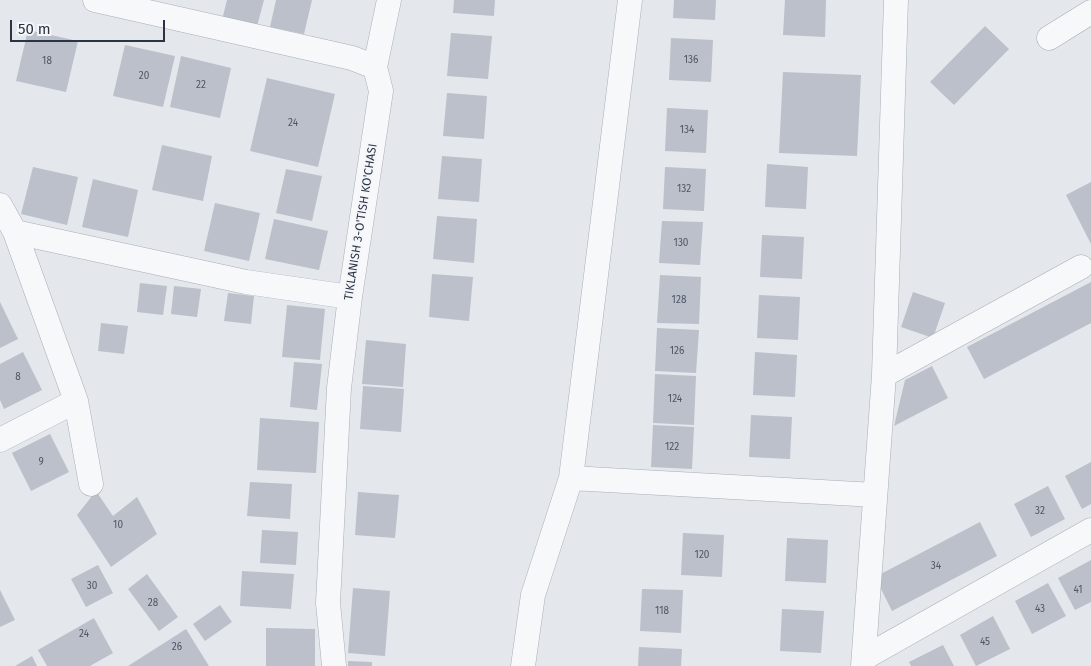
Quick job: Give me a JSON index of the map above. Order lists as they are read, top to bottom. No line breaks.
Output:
{"streets":{"street":["TIKLANISH 3-O'TISH KO'CHASI"]},"house_numbers":["136","18","20","22","24","134","132","130","128","126","8","124","122","9","32","10","120","34","30","41","28","43","118","24","45","26"],"scale_bar":"50 m"}
